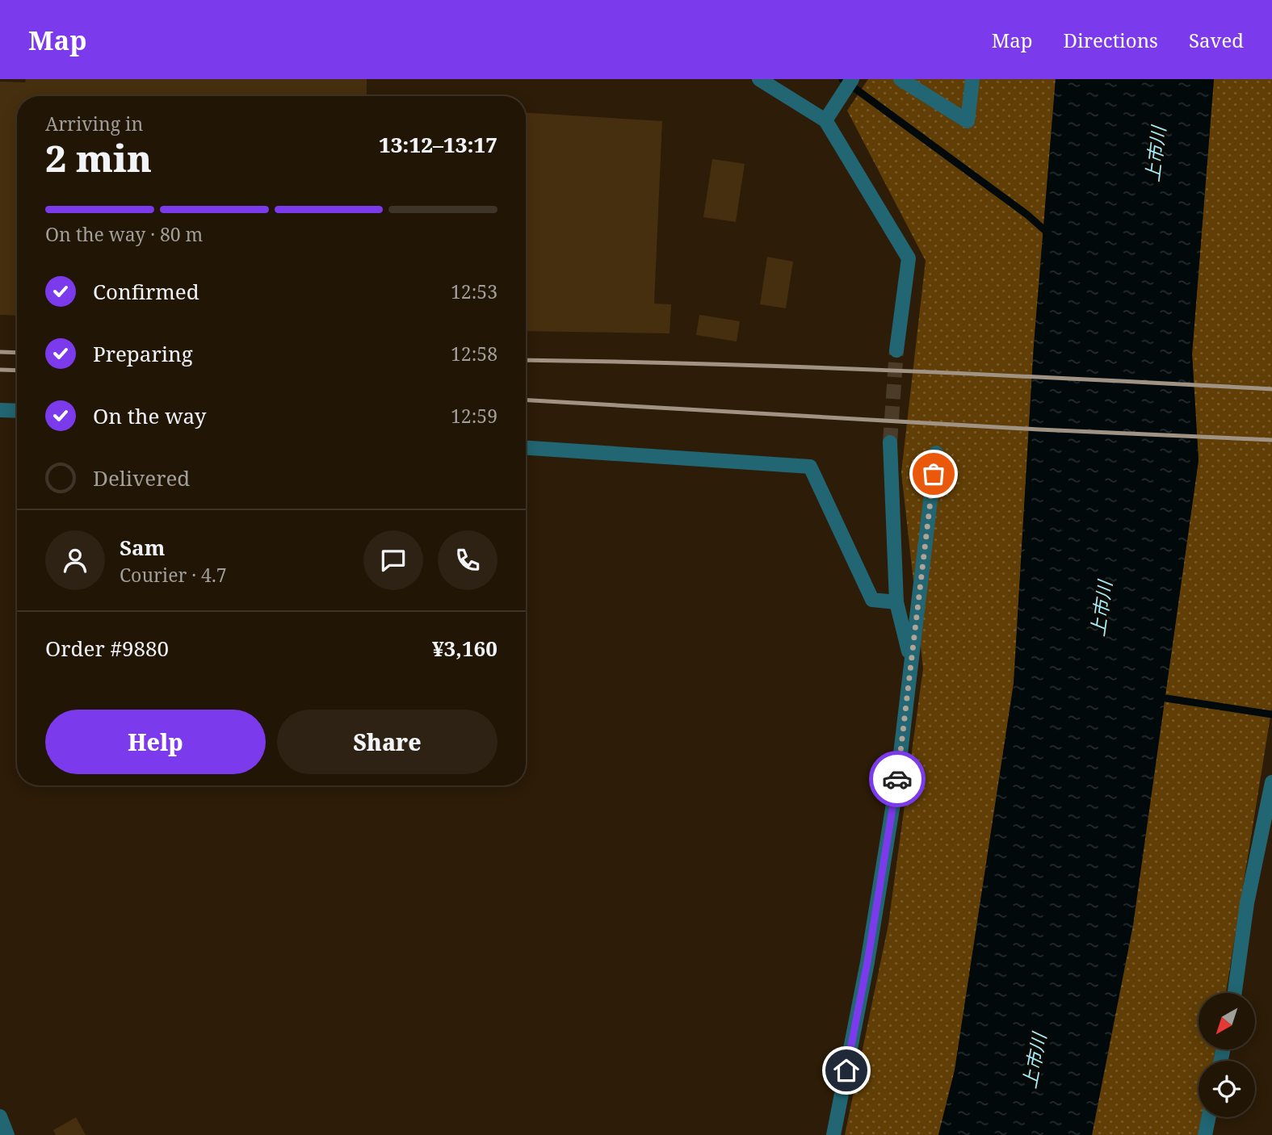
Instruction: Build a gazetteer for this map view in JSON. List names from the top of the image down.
{
  "water": ["上市川"],
  "north": "bottom left",
  "page": {
    "header": "Map",
    "nav": ["Map", "Directions", "Saved"],
    "heading": ["2 min", "Arriving in", "13:12–13:17"],
    "panel": [
      "Sam",
      "Courier · 4.7",
      "Order #9880",
      "¥3,160"
    ],
    "bar": "On the way · 80 m",
    "list": [
      ["Confirmed", "12:53"],
      ["Preparing", "12:58"],
      ["On the way", "12:59"],
      "Delivered"
    ],
    "buttons": ["Help", "Share"]
  }
}
